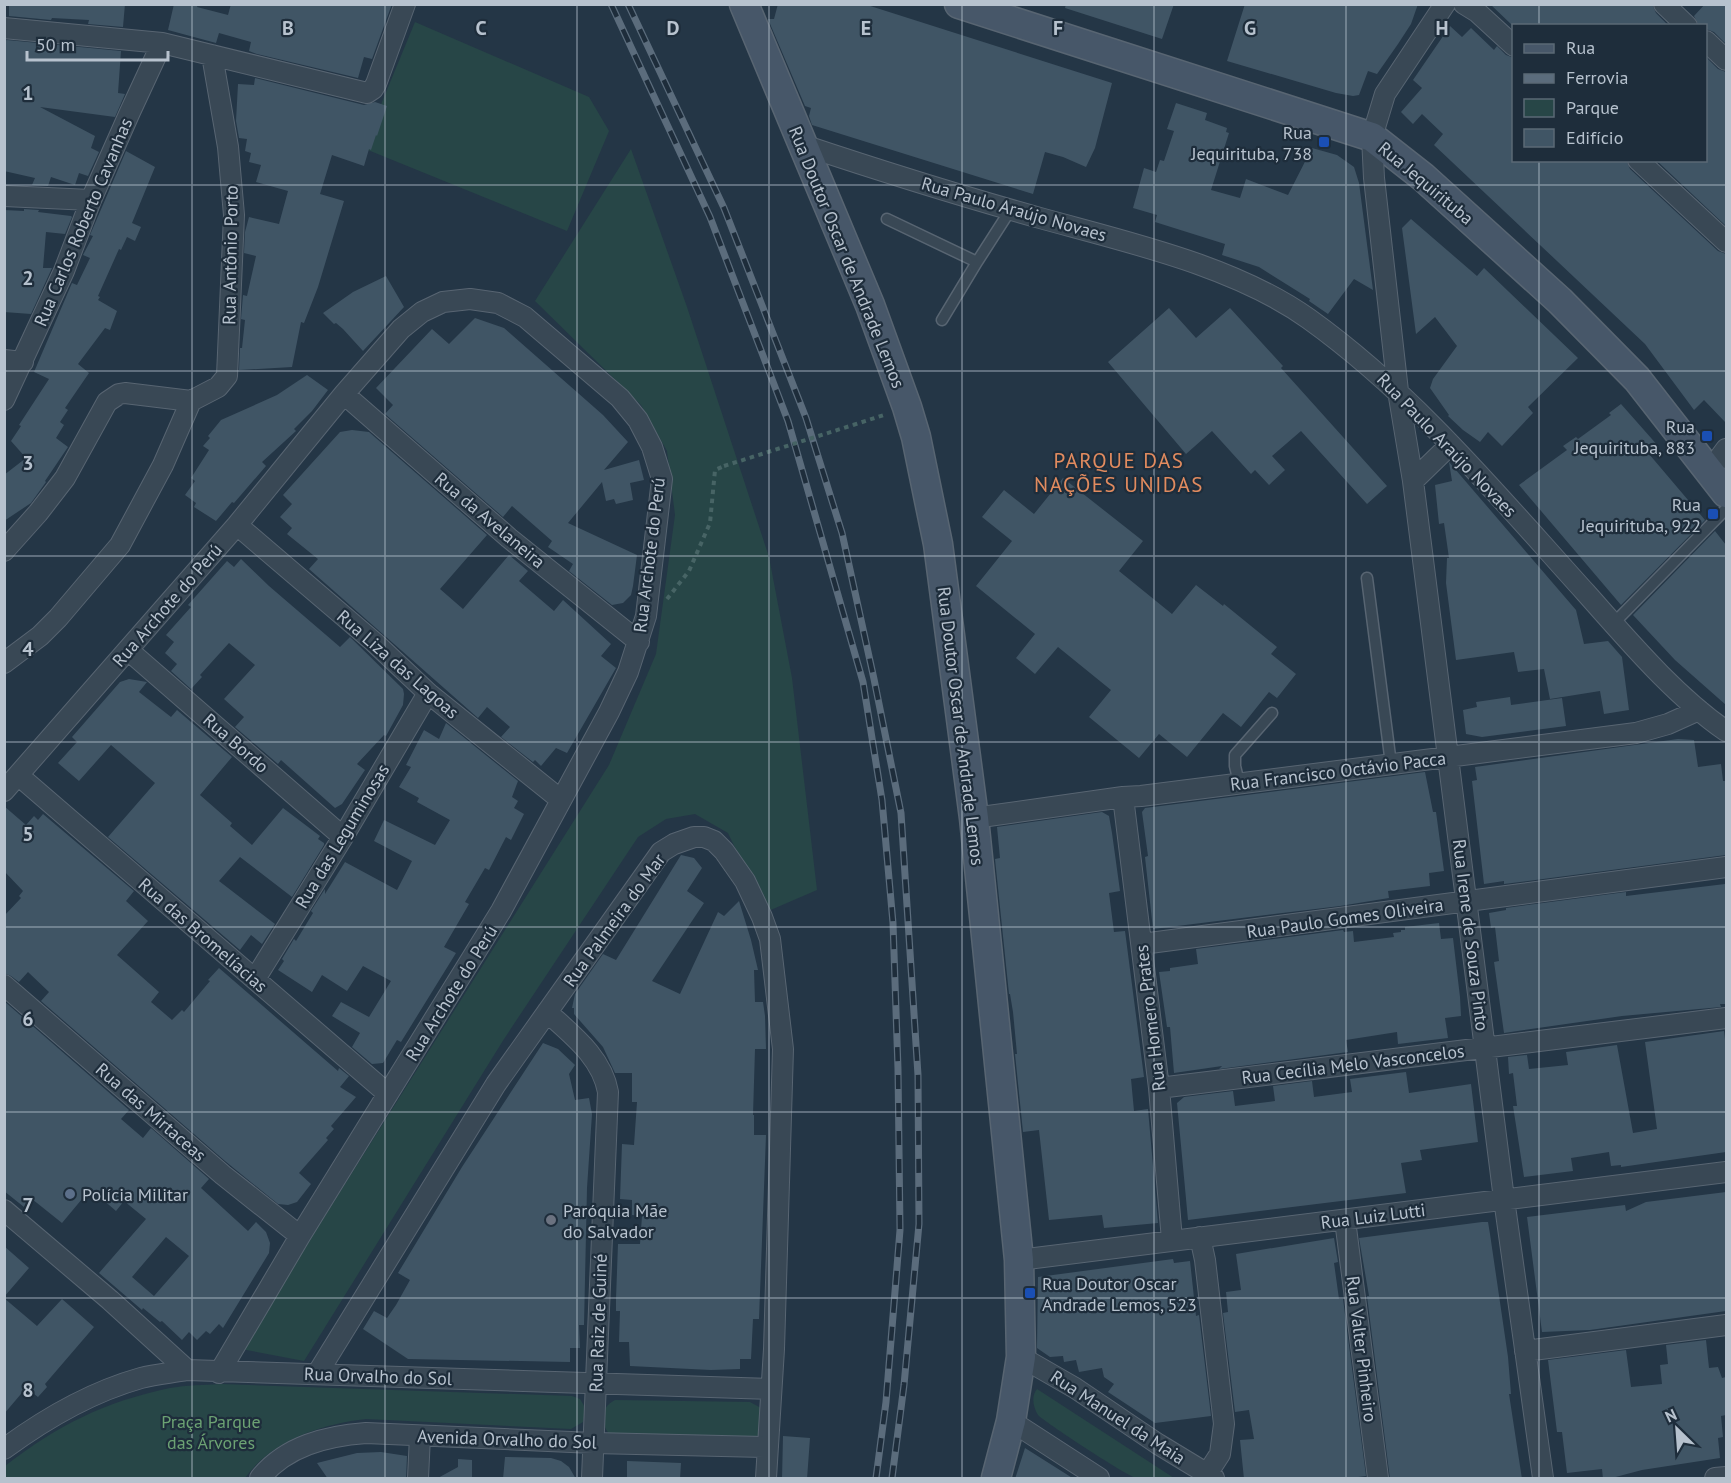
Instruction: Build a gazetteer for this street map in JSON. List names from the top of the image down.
{
  "streets": {
    "street": [
      "Rua Jequirituba",
      "Rua Paulo Araújo Novaes",
      "Rua Carlos Roberto Cavanhas",
      "Rua Antônio Porto",
      "Rua Doutor Oscar de Andrade Lemos",
      "Rua da Avelaneira",
      "Rua Archote do Perú",
      "Rua Liza das Lagoas",
      "Rua Bordo",
      "Rua Francisco Octávio Pacca",
      "Rua das Leguminosas",
      "Rua Paulo Gomes Oliveira",
      "Rua Palmeira do Mar",
      "Rua das Bromelíacias",
      "Rua Irene de Souza Pinto",
      "Rua Homero Prates",
      "Rua Cecília Melo Vasconcelos",
      "Rua das Mirtaceas",
      "Rua Luiz Lutti",
      "Rua Raiz de Guiné",
      "Rua Valter Pinheiro",
      "Rua Orvalho do Sol",
      "Rua Manuel da Maia",
      "Avenida Orvalho do Sol"
    ]
  },
  "crossings": [
    ["Rua Jequirituba", "Rua Irene de Souza Pinto"],
    ["Rua Paulo Araújo Novaes", "Rua Doutor Oscar de Andrade Lemos"],
    ["Rua Paulo Araújo Novaes", "Rua Francisco Octávio Pacca"],
    ["Rua Paulo Araújo Novaes", "Rua Irene de Souza Pinto"],
    ["Rua Doutor Oscar de Andrade Lemos", "Rua Francisco Octávio Pacca"],
    ["Rua Doutor Oscar de Andrade Lemos", "Rua Luiz Lutti"],
    ["Rua Doutor Oscar de Andrade Lemos", "Rua Manuel da Maia"],
    ["Rua da Avelaneira", "Rua Archote do Perú"],
    ["Rua Archote do Perú", "Rua Liza das Lagoas"],
    ["Rua Archote do Perú", "Rua Bordo"],
    ["Rua Archote do Perú", "Rua das Bromelíacias"],
    ["Rua Archote do Perú", "Rua das Mirtaceas"],
    ["Rua Archote do Perú", "Rua Orvalho do Sol"],
    ["Rua Liza das Lagoas", "Rua das Leguminosas"],
    ["Rua Bordo", "Rua das Leguminosas"],
    ["Rua Francisco Octávio Pacca", "Rua Irene de Souza Pinto"],
    ["Rua Francisco Octávio Pacca", "Rua Homero Prates"],
    ["Rua das Leguminosas", "Rua das Bromelíacias"],
    ["Rua Paulo Gomes Oliveira", "Rua Irene de Souza Pinto"],
    ["Rua Paulo Gomes Oliveira", "Rua Homero Prates"],
    ["Rua Palmeira do Mar", "Rua Raiz de Guiné"],
    ["Rua Palmeira do Mar", "Rua Orvalho do Sol"],
    ["Rua Palmeira do Mar", "Avenida Orvalho do Sol"],
    ["Rua Irene de Souza Pinto", "Rua Cecília Melo Vasconcelos"],
    ["Rua Irene de Souza Pinto", "Rua Luiz Lutti"],
    ["Rua Homero Prates", "Rua Cecília Melo Vasconcelos"],
    ["Rua Homero Prates", "Rua Luiz Lutti"],
    ["Rua Luiz Lutti", "Rua Valter Pinheiro"],
    ["Rua Raiz de Guiné", "Rua Orvalho do Sol"],
    ["Rua Raiz de Guiné", "Avenida Orvalho do Sol"]
  ],
  "districts": ["PARQUE DAS NAÇÕES UNIDAS"],
  "parks": ["Praça Parque das Árvores"],
  "places": {
    "transit": [
      "Rua Jequirituba, 738",
      "Rua Jequirituba, 883",
      "Rua Jequirituba, 922",
      "Rua Doutor Oscar Andrade Lemos, 523"
    ],
    "other": ["Polícia Militar", "Paróquia Mãe do Salvador"]
  },
  "legend": [
    "Rua",
    "Ferrovia",
    "Parque",
    "Edifício"
  ],
  "scale_bar": "50 m",
  "north": "top left",
  "grid": {
    "columns": [
      "B",
      "C",
      "D",
      "E",
      "F",
      "G",
      "H"
    ],
    "rows": [
      "1",
      "2",
      "3",
      "4",
      "5",
      "6",
      "7",
      "8"
    ]
  }
}
